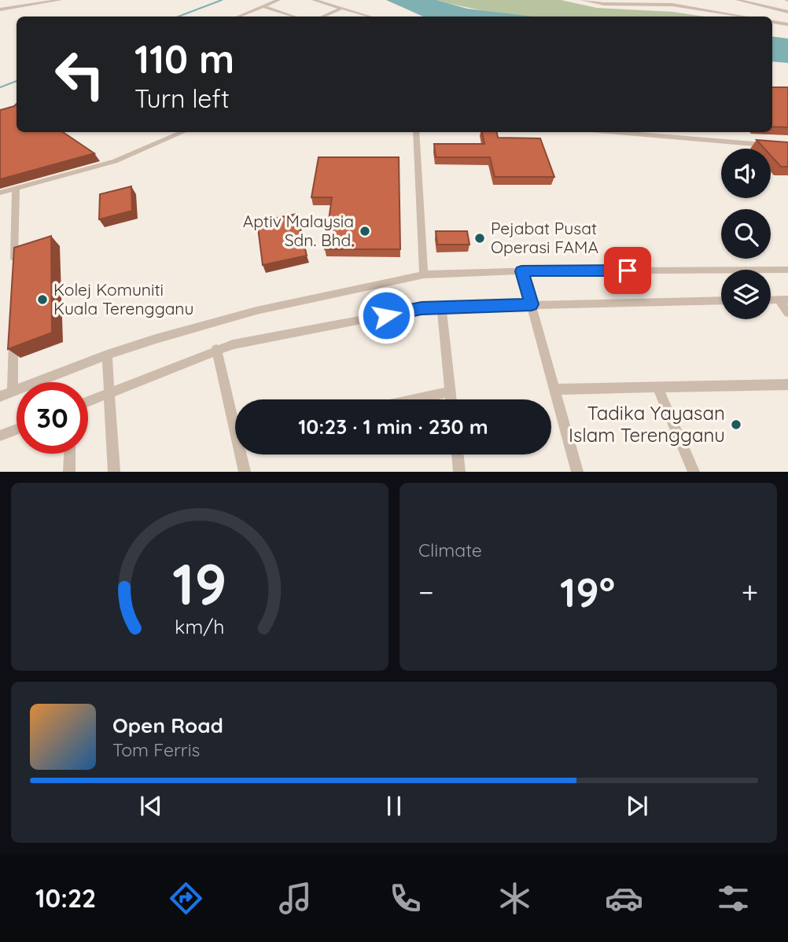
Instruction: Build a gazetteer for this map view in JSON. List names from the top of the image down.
{
  "places": [
    "Aptiv Malaysia Sdn. Bhd.",
    "Pejabat Pusat Operasi FAMA",
    "Kolej Komuniti Kuala Terengganu",
    "Tadika Yayasan Islam Terengganu"
  ],
  "page": {
    "turn": ["110 m", "Turn left"],
    "limit": "30",
    "trip": "10:23 · 1 min · 230 m",
    "tile": "Climate",
    "heat": ["−", "19°", "+"],
    "song": ["Open Road", "Tom Ferris"],
    "tabs": "10:22",
    "gauge": ["19", "km/h"]
  }
}
